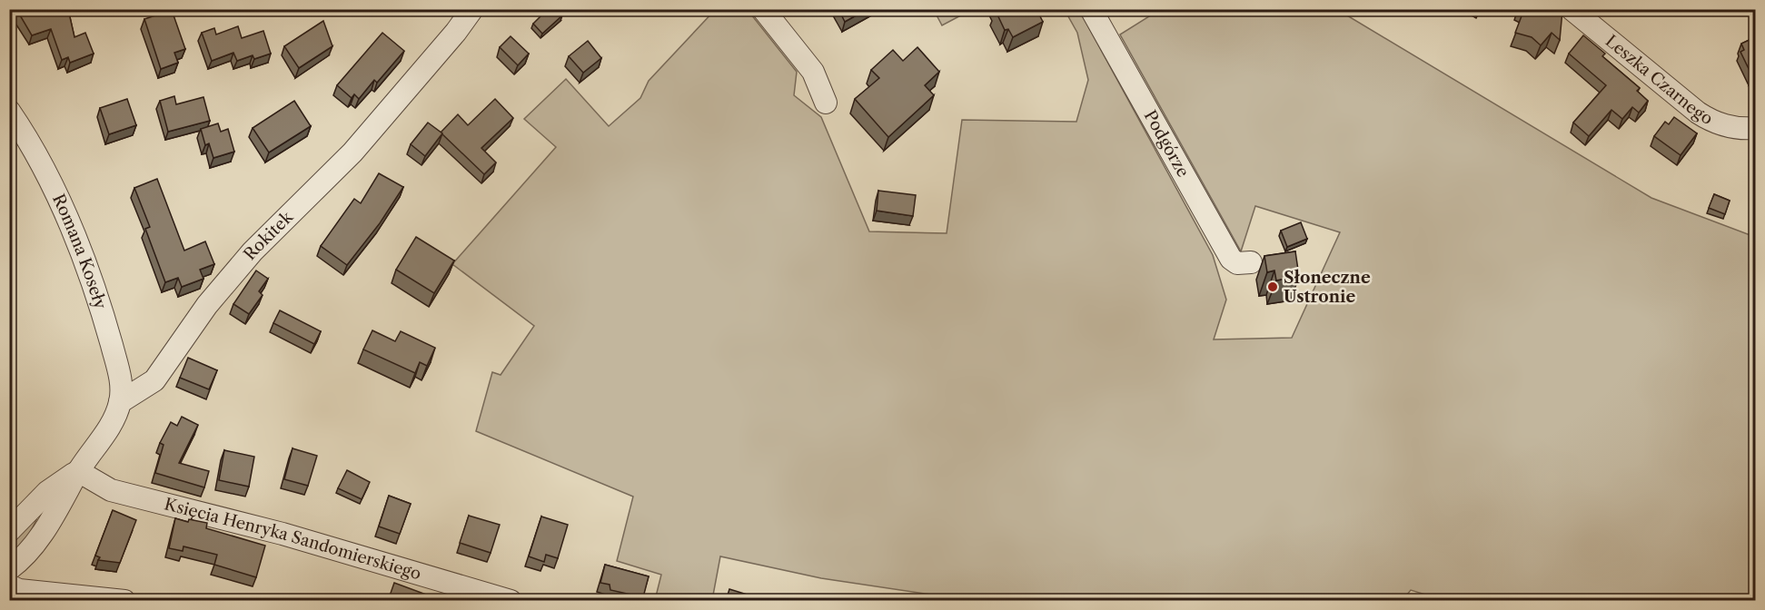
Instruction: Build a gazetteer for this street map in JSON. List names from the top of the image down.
{
  "streets": {
    "street": [
      "Leszka Czarnego",
      "Podgórze",
      "Rokitek",
      "Romana Koseły",
      "Księcia Henryka Sandomierskiego"
    ]
  },
  "crossings": [
    ["Rokitek", "Romana Koseły"]
  ],
  "places": ["Słoneczne Ustronie"]
}
